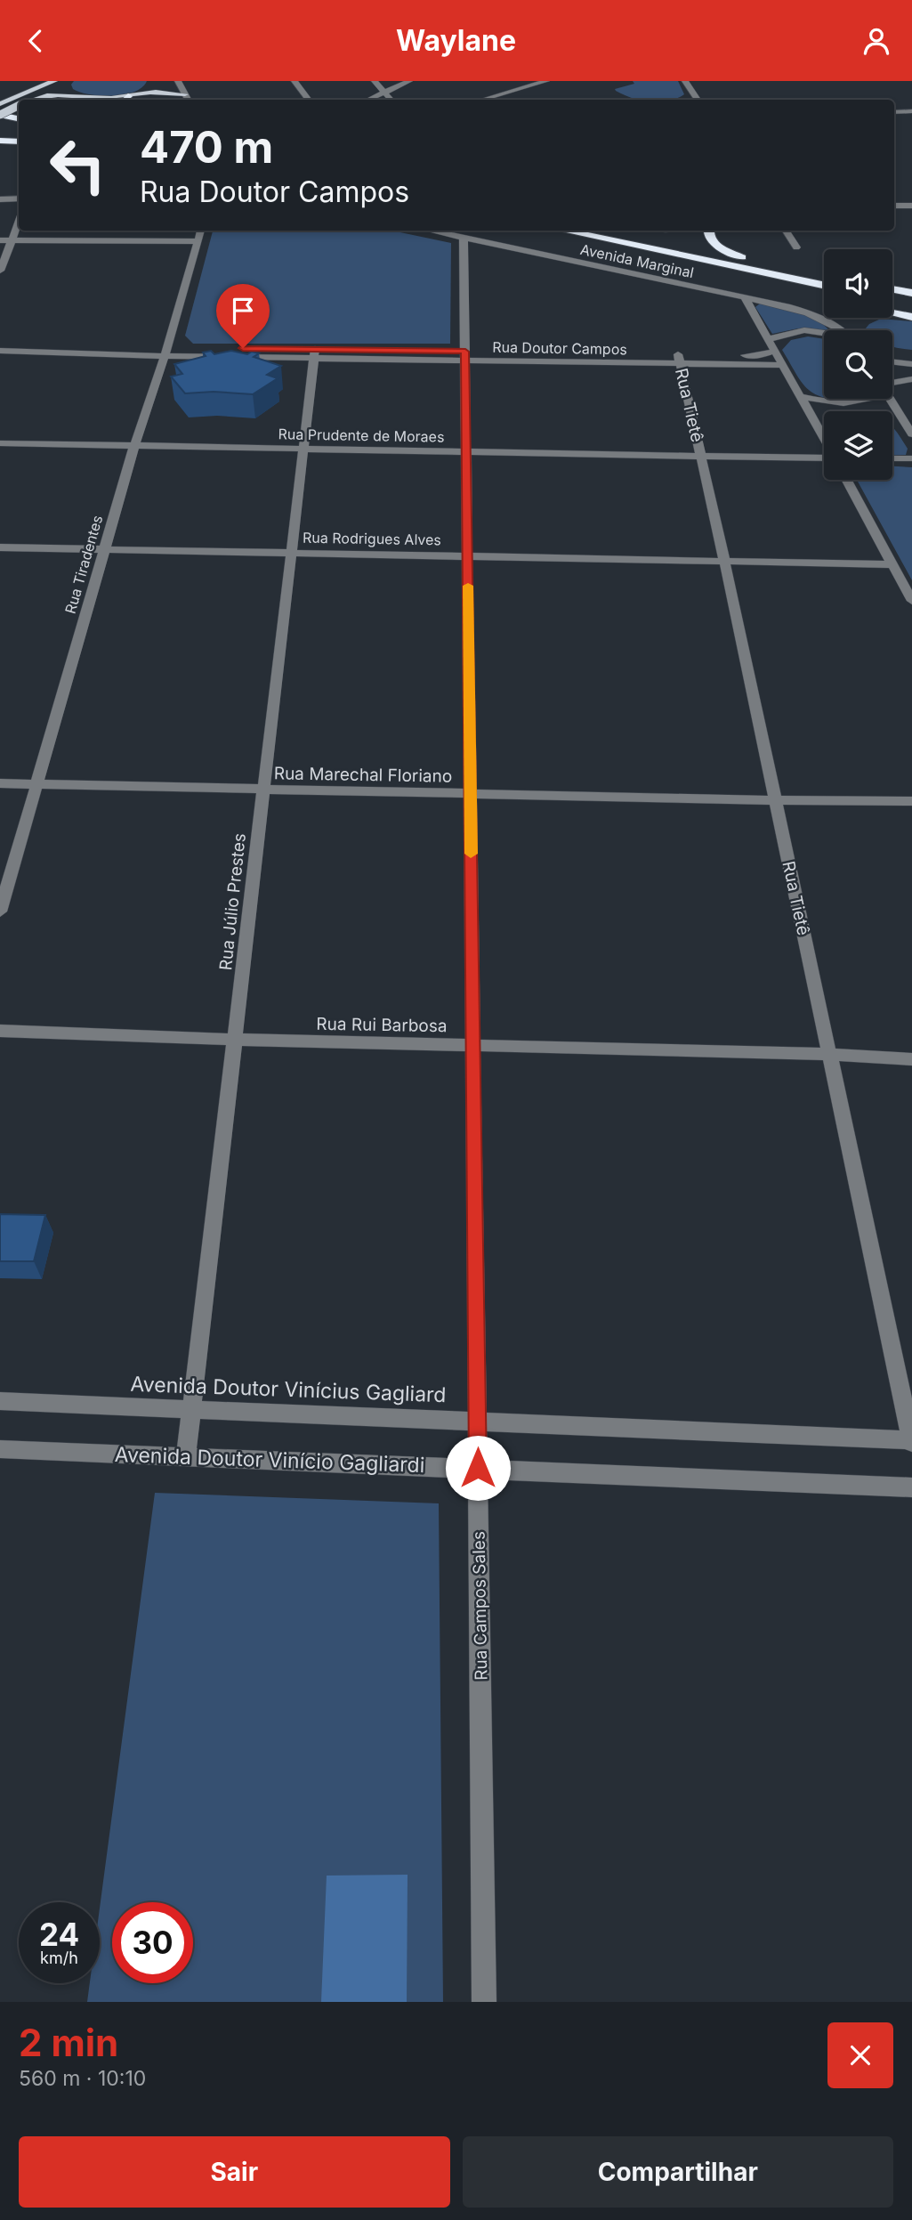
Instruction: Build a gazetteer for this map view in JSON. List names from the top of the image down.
{
  "streets": {
    "street": [
      "Avenida Marginal",
      "Rua Doutor Campos",
      "Rua Tietê",
      "Rua Prudente de Moraes",
      "Rua Rodrigues Alves",
      "Rua Tiradentes",
      "Rua Marechal Floriano",
      "Rua Júlio Prestes",
      "Rua Rui Barbosa",
      "Avenida Doutor Vinícius Gagliard",
      "Avenida Doutor Vinício Gagliardi",
      "Rua Campos Sales"
    ]
  },
  "crossings": [
    ["Avenida Marginal", "Rua Campos Sales"],
    ["Rua Doutor Campos", "Rua Tietê"],
    ["Rua Doutor Campos", "Rua Tiradentes"],
    ["Rua Doutor Campos", "Rua Júlio Prestes"],
    ["Rua Doutor Campos", "Rua Campos Sales"],
    ["Rua Tietê", "Rua Prudente de Moraes"],
    ["Rua Tietê", "Rua Rodrigues Alves"],
    ["Rua Tietê", "Rua Marechal Floriano"],
    ["Rua Tietê", "Rua Rui Barbosa"],
    ["Rua Tietê", "Avenida Doutor Vinícius Gagliard"],
    ["Rua Prudente de Moraes", "Rua Tiradentes"],
    ["Rua Prudente de Moraes", "Rua Júlio Prestes"],
    ["Rua Prudente de Moraes", "Rua Campos Sales"],
    ["Rua Rodrigues Alves", "Rua Tiradentes"],
    ["Rua Rodrigues Alves", "Rua Júlio Prestes"],
    ["Rua Rodrigues Alves", "Rua Campos Sales"],
    ["Rua Tiradentes", "Rua Marechal Floriano"],
    ["Rua Marechal Floriano", "Rua Júlio Prestes"],
    ["Rua Marechal Floriano", "Rua Campos Sales"],
    ["Rua Júlio Prestes", "Rua Rui Barbosa"],
    ["Rua Júlio Prestes", "Avenida Doutor Vinícius Gagliard"],
    ["Rua Júlio Prestes", "Avenida Doutor Vinício Gagliardi"],
    ["Rua Rui Barbosa", "Rua Campos Sales"],
    ["Avenida Doutor Vinícius Gagliard", "Rua Campos Sales"],
    ["Avenida Doutor Vinício Gagliardi", "Rua Campos Sales"]
  ],
  "page": {
    "header": "Waylane",
    "turn": ["470 m", "Rua Doutor Campos"],
    "speed": "24 km/h",
    "limit": "30",
    "heading": ["2 min", "560 m · 10:10"],
    "buttons": ["Sair", "Compartilhar"]
  }
}
